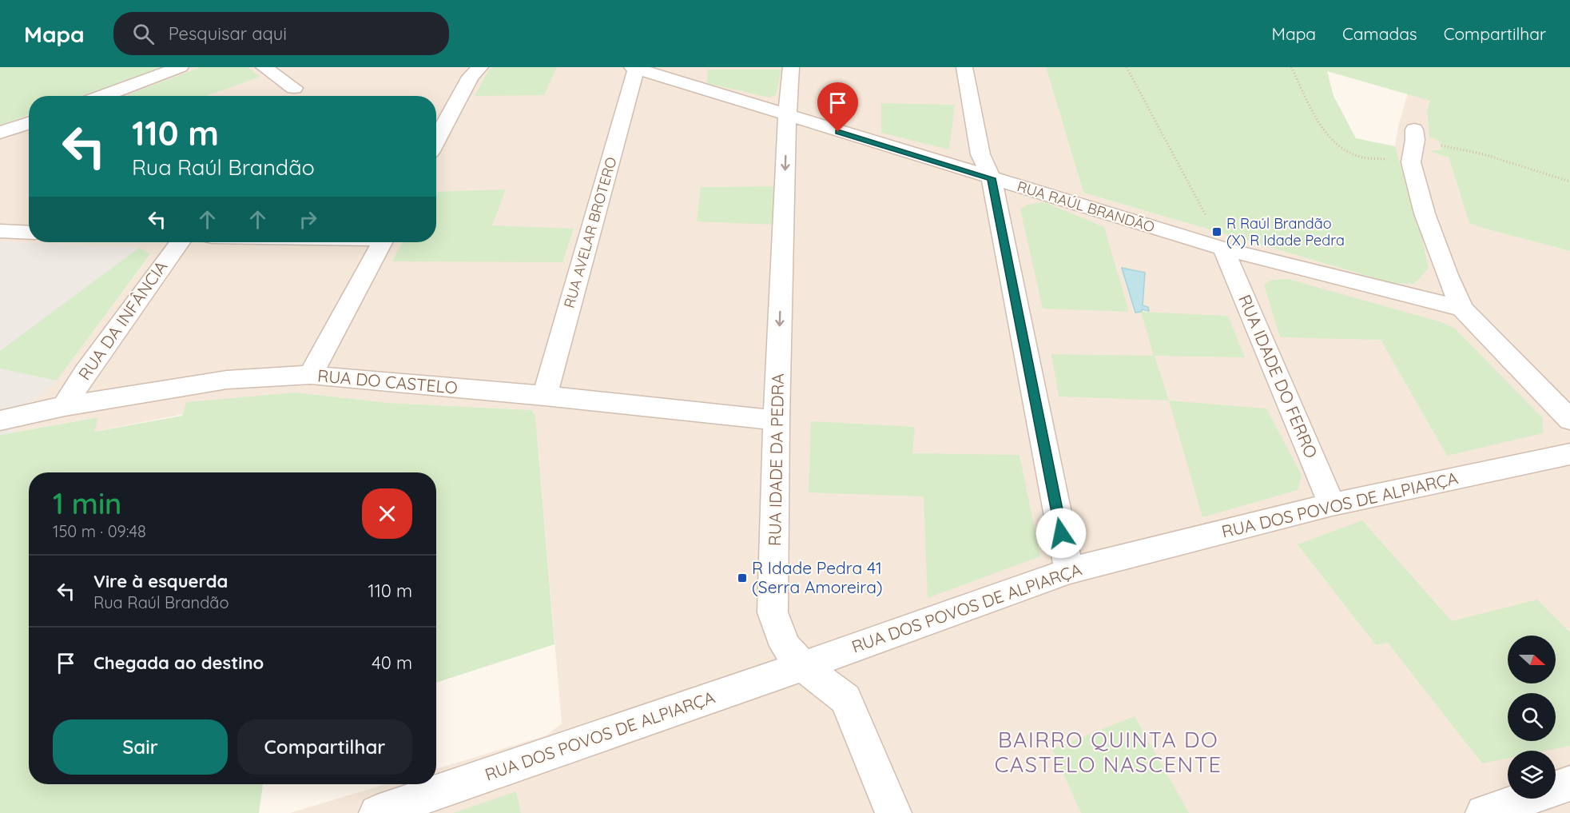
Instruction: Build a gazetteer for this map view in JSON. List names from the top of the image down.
{
  "streets": {
    "street": [
      "RUA RAÚL BRANDÃO",
      "RUA AVELAR BROTERO",
      "RUA DA INFÂNCIA",
      "RUA IDADE DO FERRO",
      "RUA DO CASTELO",
      "RUA IDADE DA PEDRA",
      "RUA DOS POVOS DE ALPIARÇA"
    ]
  },
  "crossings": [
    ["RUA RAÚL BRANDÃO", "RUA AVELAR BROTERO"],
    ["RUA RAÚL BRANDÃO", "RUA IDADE DO FERRO"],
    ["RUA RAÚL BRANDÃO", "RUA IDADE DA PEDRA"],
    ["RUA AVELAR BROTERO", "RUA DO CASTELO"],
    ["RUA DA INFÂNCIA", "RUA DO CASTELO"],
    ["RUA IDADE DO FERRO", "RUA DOS POVOS DE ALPIARÇA"],
    ["RUA DO CASTELO", "RUA IDADE DA PEDRA"],
    ["RUA IDADE DA PEDRA", "RUA DOS POVOS DE ALPIARÇA"]
  ],
  "districts": ["BAIRRO QUINTA DO CASTELO NASCENTE"],
  "places": {
    "transit": ["R Raúl Brandão (X) R Idade Pedra", "R Idade Pedra 41 (Serra Amoreira)"]
  },
  "north": "right",
  "page": {
    "header": "Mapa",
    "search": "Pesquisar aqui",
    "nav": ["Mapa", "Camadas", "Compartilhar"],
    "turn": ["110 m", "Rua Raúl Brandão"],
    "heading": ["1 min", "150 m · 09:48"],
    "list": [
      {
        "name": "Vire à esquerda",
        "note": "Rua Raúl Brandão",
        "value": "110 m"
      },
      {
        "name": "Chegada ao destino",
        "value": "40 m"
      }
    ],
    "buttons": ["Sair", "Compartilhar"]
  }
}
